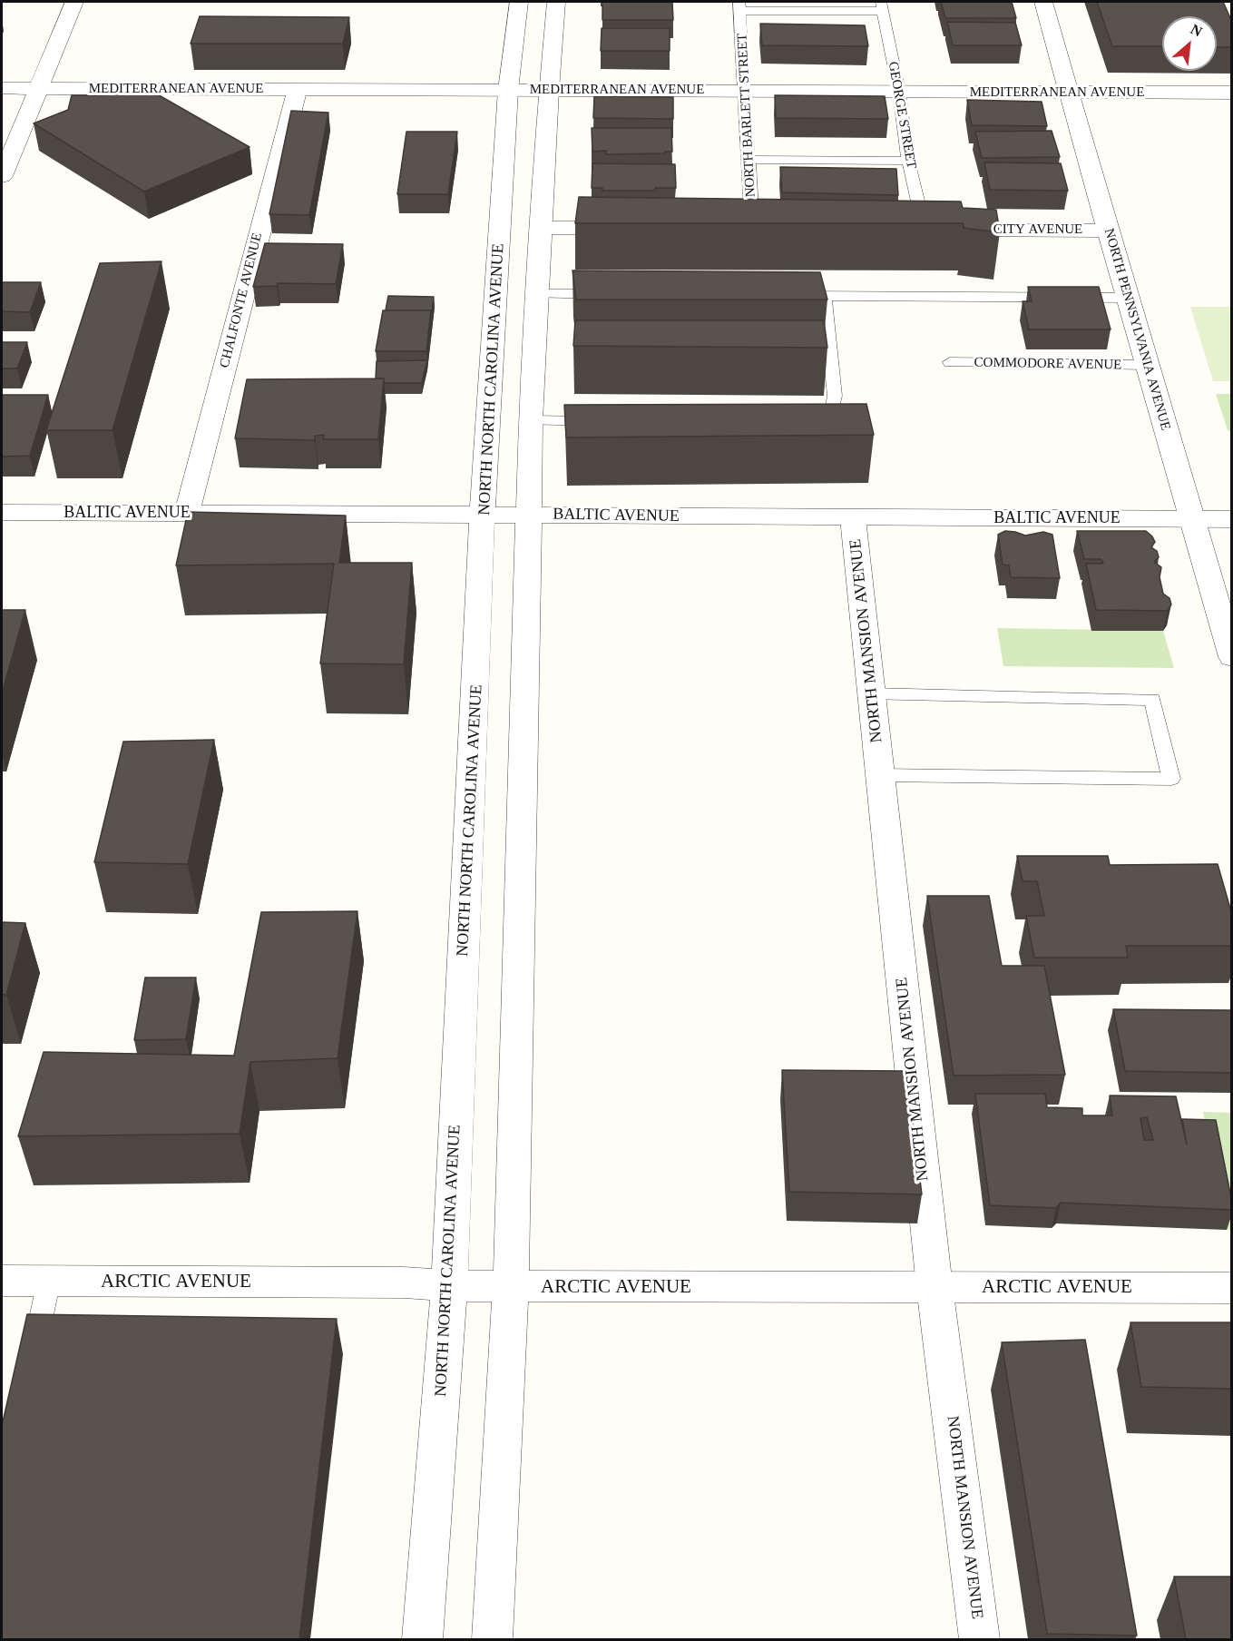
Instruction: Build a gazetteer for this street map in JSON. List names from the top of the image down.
{
  "streets": {
    "street": [
      "MEDITERRANEAN AVENUE",
      "CITY AVENUE",
      "CHALFONTE AVENUE",
      "NORTH PENNSYLVANIA AVENUE",
      "NORTH NORTH CAROLINA AVENUE",
      "BALTIC AVENUE",
      "NORTH MANSION AVENUE",
      "ARCTIC AVENUE"
    ],
    "lane": ["NORTH BARLETT STREET", "GEORGE STREET", "COMMODORE AVENUE"]
  },
  "crossings": [
    ["MEDITERRANEAN AVENUE", "NORTH BARLETT STREET"],
    ["MEDITERRANEAN AVENUE", "GEORGE STREET"],
    ["MEDITERRANEAN AVENUE", "CHALFONTE AVENUE"],
    ["MEDITERRANEAN AVENUE", "NORTH PENNSYLVANIA AVENUE"],
    ["MEDITERRANEAN AVENUE", "NORTH NORTH CAROLINA AVENUE"],
    ["GEORGE STREET", "CITY AVENUE"],
    ["CITY AVENUE", "NORTH PENNSYLVANIA AVENUE"],
    ["CHALFONTE AVENUE", "BALTIC AVENUE"],
    ["NORTH PENNSYLVANIA AVENUE", "COMMODORE AVENUE"],
    ["NORTH PENNSYLVANIA AVENUE", "BALTIC AVENUE"],
    ["NORTH NORTH CAROLINA AVENUE", "BALTIC AVENUE"],
    ["NORTH NORTH CAROLINA AVENUE", "ARCTIC AVENUE"],
    ["BALTIC AVENUE", "NORTH MANSION AVENUE"],
    ["NORTH MANSION AVENUE", "ARCTIC AVENUE"]
  ],
  "north": "top right"
}
